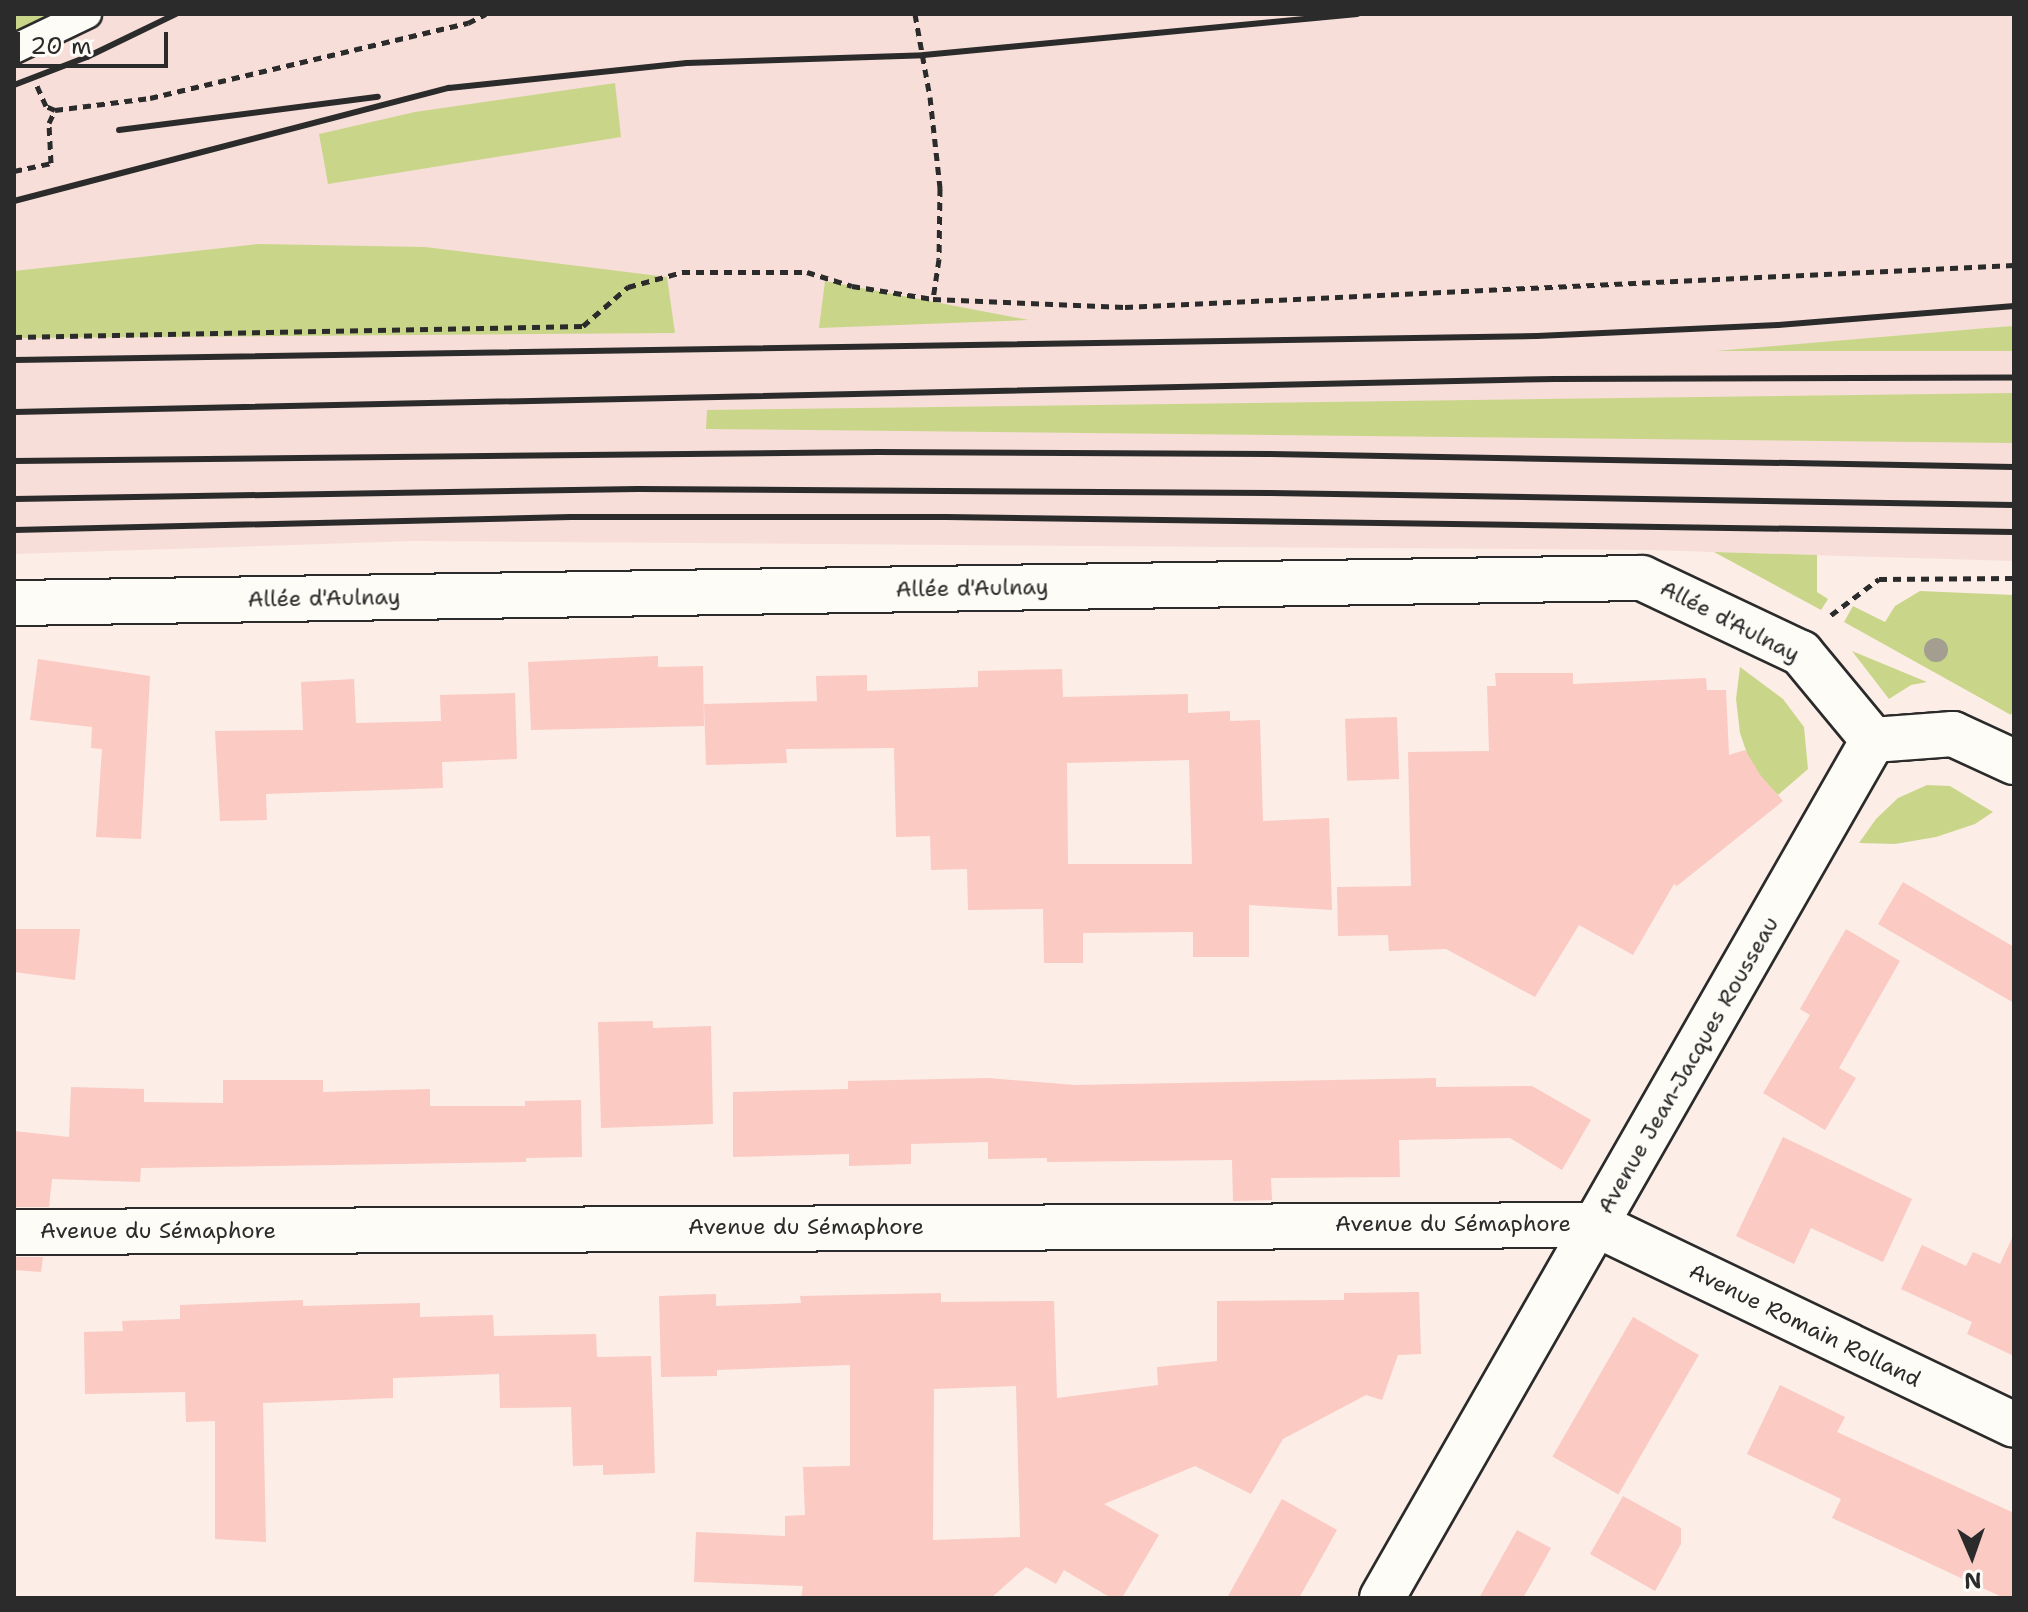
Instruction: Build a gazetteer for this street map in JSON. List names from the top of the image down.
{
  "streets": {
    "street": [
      "Allée d'Aulnay",
      "Avenue Jean-Jacques Rousseau",
      "Avenue du Sémaphore",
      "Avenue Romain Rolland"
    ]
  },
  "crossings": [
    ["Allée d'Aulnay", "Avenue Jean-Jacques Rousseau"],
    ["Avenue Jean-Jacques Rousseau", "Avenue du Sémaphore"],
    ["Avenue Jean-Jacques Rousseau", "Avenue Romain Rolland"],
    ["Avenue du Sémaphore", "Avenue Romain Rolland"]
  ],
  "scale_bar": "20 m",
  "north": "bottom"
}
